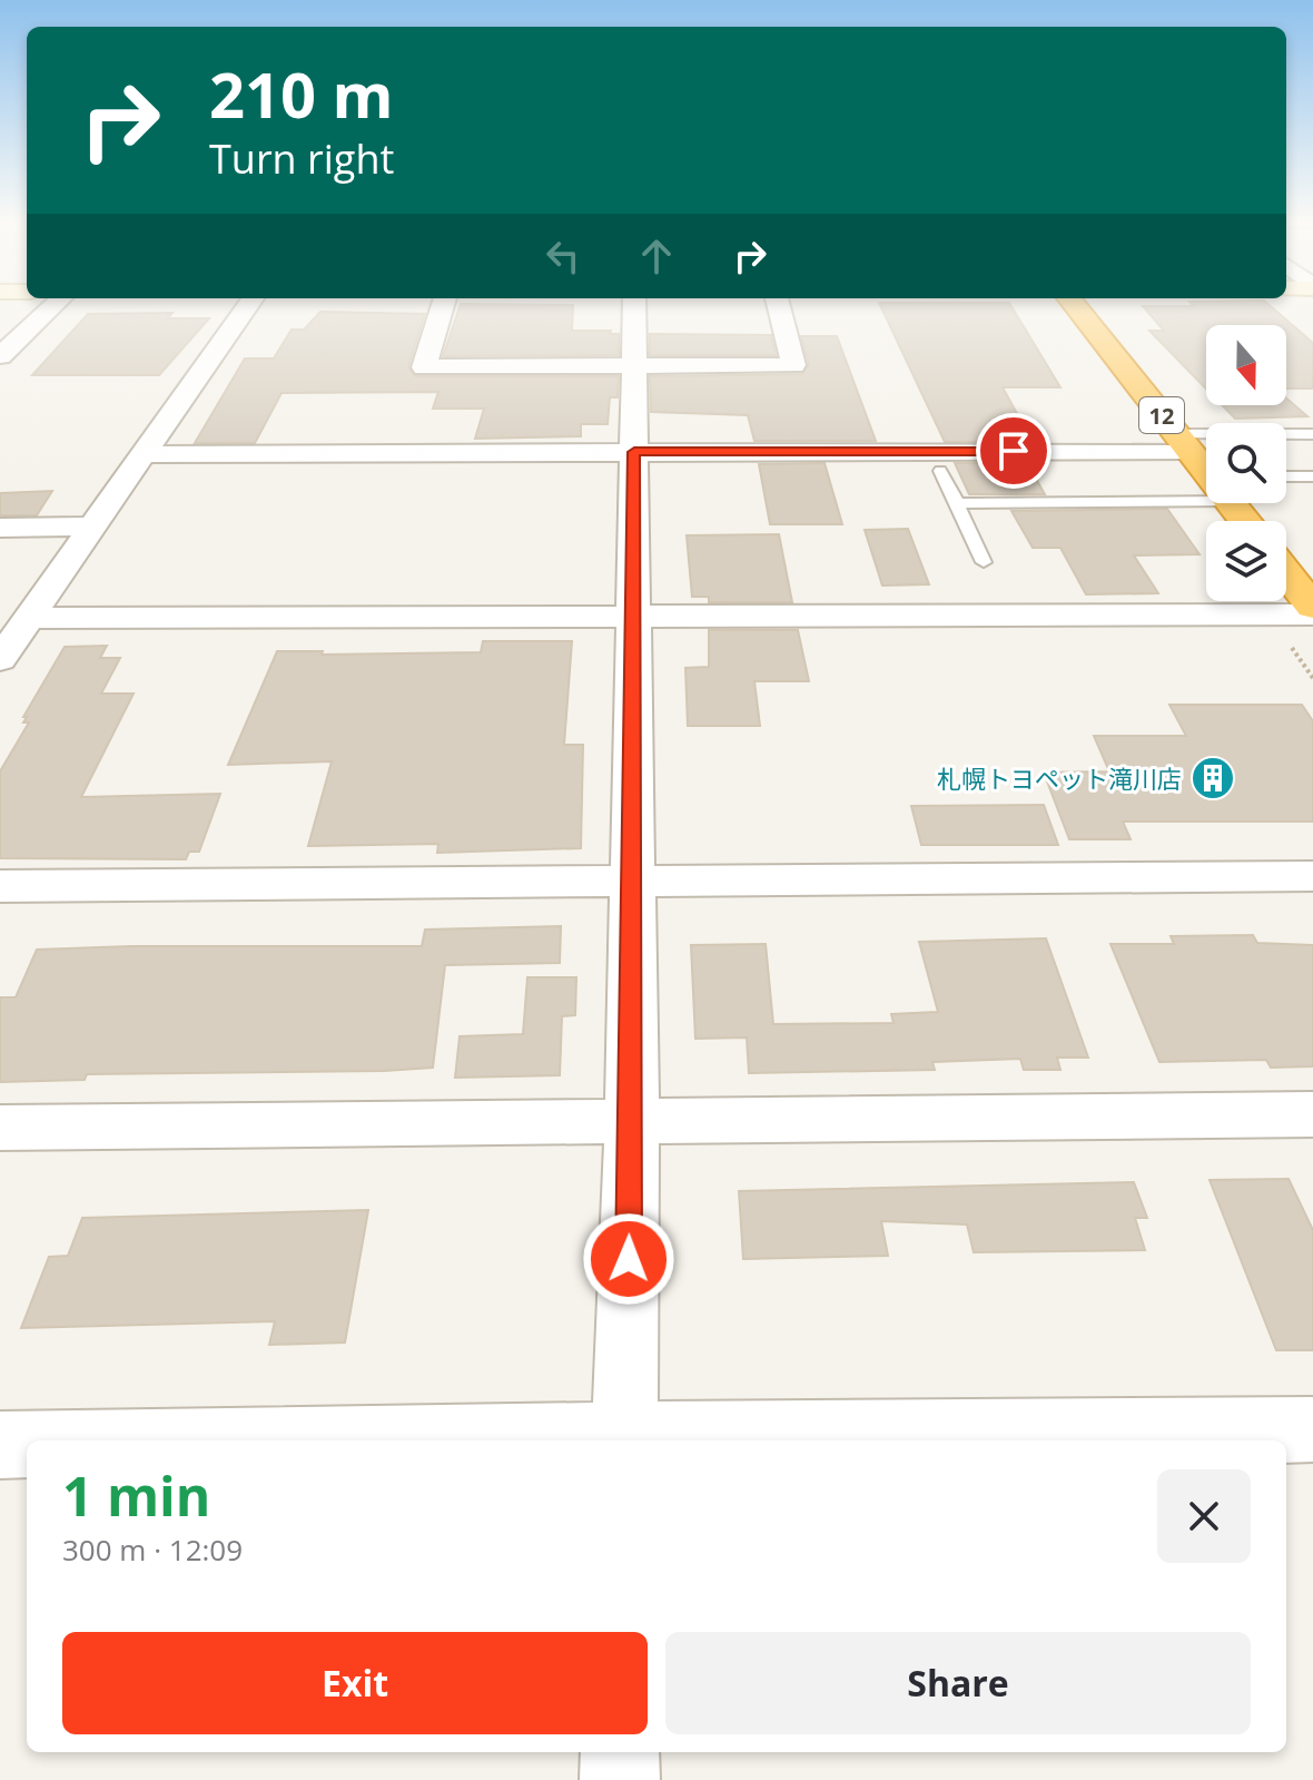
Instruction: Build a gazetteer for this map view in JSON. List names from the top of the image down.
{
  "streets": {
    "highway": ["12"]
  },
  "places": {
    "building": ["札幌トヨペット滝川店"]
  },
  "north": "bottom",
  "page": {
    "turn": ["210 m", "Turn right"],
    "heading": ["1 min", "300 m · 12:09"],
    "buttons": ["Exit", "Share"]
  }
}
